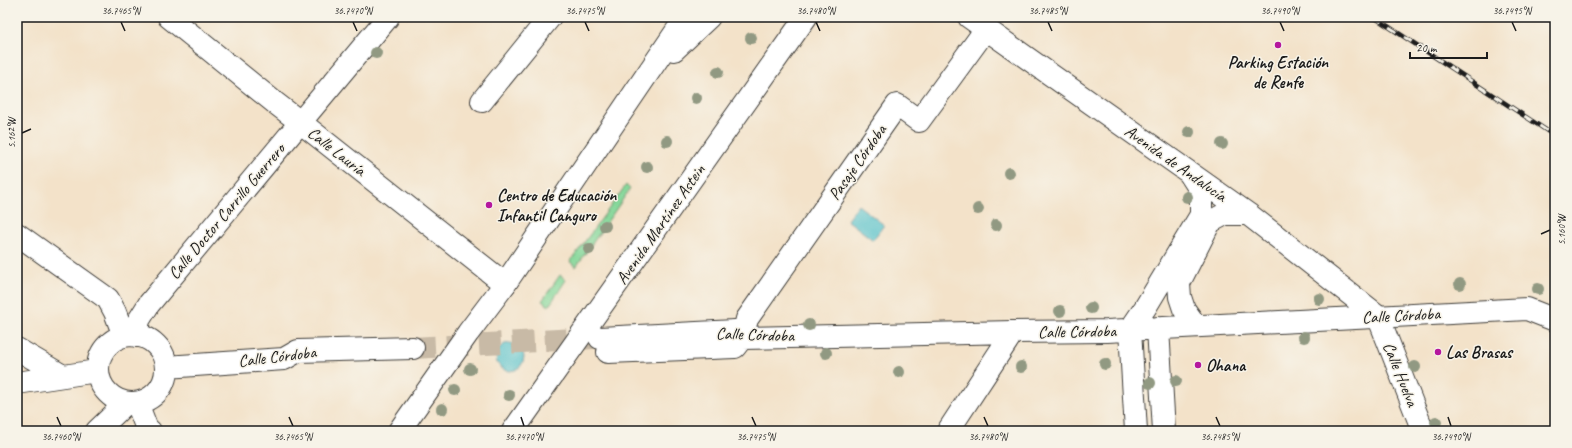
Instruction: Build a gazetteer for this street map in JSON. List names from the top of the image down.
{
  "streets": {
    "street": [
      "Calle Lauría",
      "Pasaje Córdoba",
      "Avenida de Andalucía",
      "Calle Doctor Carrillo Guerrero",
      "Avenida Martínez Astein",
      "Calle Córdoba",
      "Calle Huelva"
    ]
  },
  "crossings": [
    ["Calle Lauría", "Calle Doctor Carrillo Guerrero"],
    ["Pasaje Córdoba", "Avenida de Andalucía"],
    ["Pasaje Córdoba", "Calle Córdoba"],
    ["Avenida de Andalucía", "Calle Córdoba"],
    ["Avenida de Andalucía", "Calle Huelva"],
    ["Calle Doctor Carrillo Guerrero", "Calle Córdoba"],
    ["Calle Córdoba", "Calle Huelva"]
  ],
  "places": [
    "Parking Estación de Renfe",
    "Centro de Educación Infantil Canguro",
    "Las Brasas",
    "Ohana"
  ],
  "scale_bar": "20 m",
  "coordinates": [
    "36.7465°N",
    "36.7470°N",
    "36.7475°N",
    "36.7480°N",
    "36.7485°N",
    "36.7490°N",
    "36.7495°N",
    "5.162°W",
    "5.160°W",
    "36.7460°N"
  ]
}
